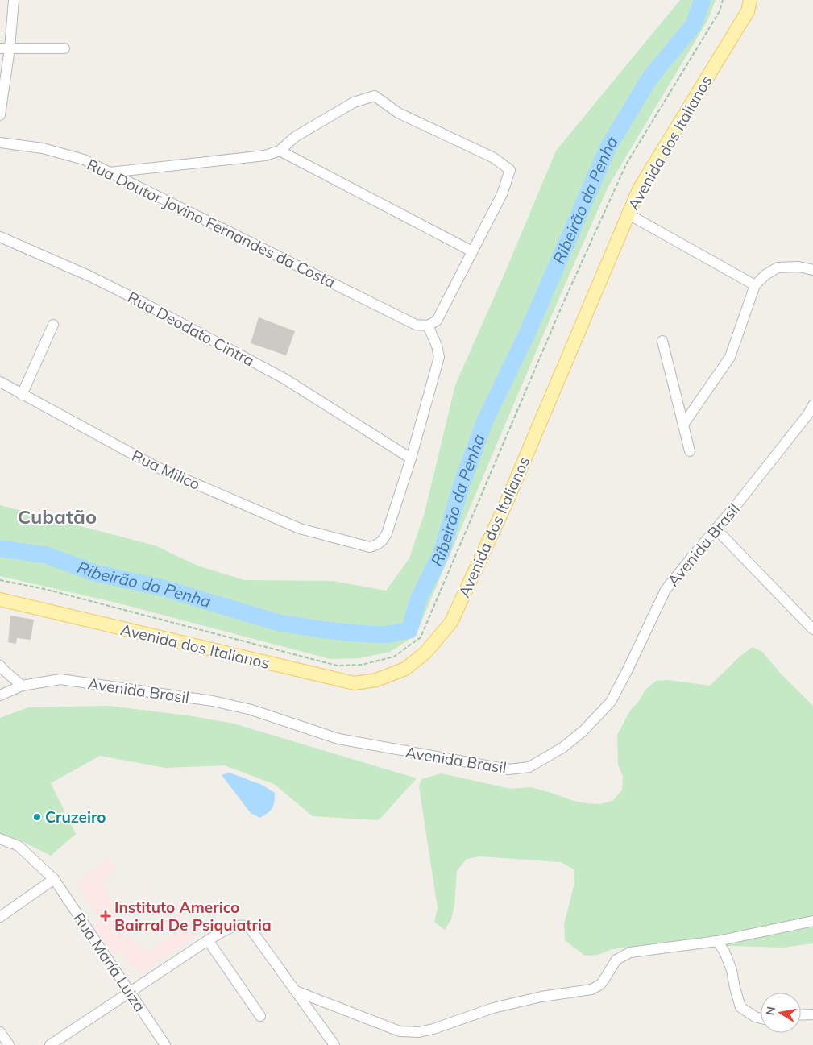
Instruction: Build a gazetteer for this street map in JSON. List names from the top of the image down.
{
  "streets": {
    "main road": ["Avenida dos Italianos"],
    "street": [
      "Rua Doutor Jovino Fernandes da Costa",
      "Rua Deodato Cintra",
      "Rua Milico",
      "Avenida Brasil",
      "Rua María Luiza"
    ]
  },
  "crossings": [
    ["Rua Doutor Jovino Fernandes da Costa", "Rua Milico"],
    ["Rua Deodato Cintra", "Rua Milico"]
  ],
  "districts": ["Cubatão"],
  "water": ["Ribeirão da Penha"],
  "places": {
    "other": ["Cruzeiro"],
    "health": ["Instituto Americo Bairral De Psiquiatria"]
  },
  "north": "left"
}
